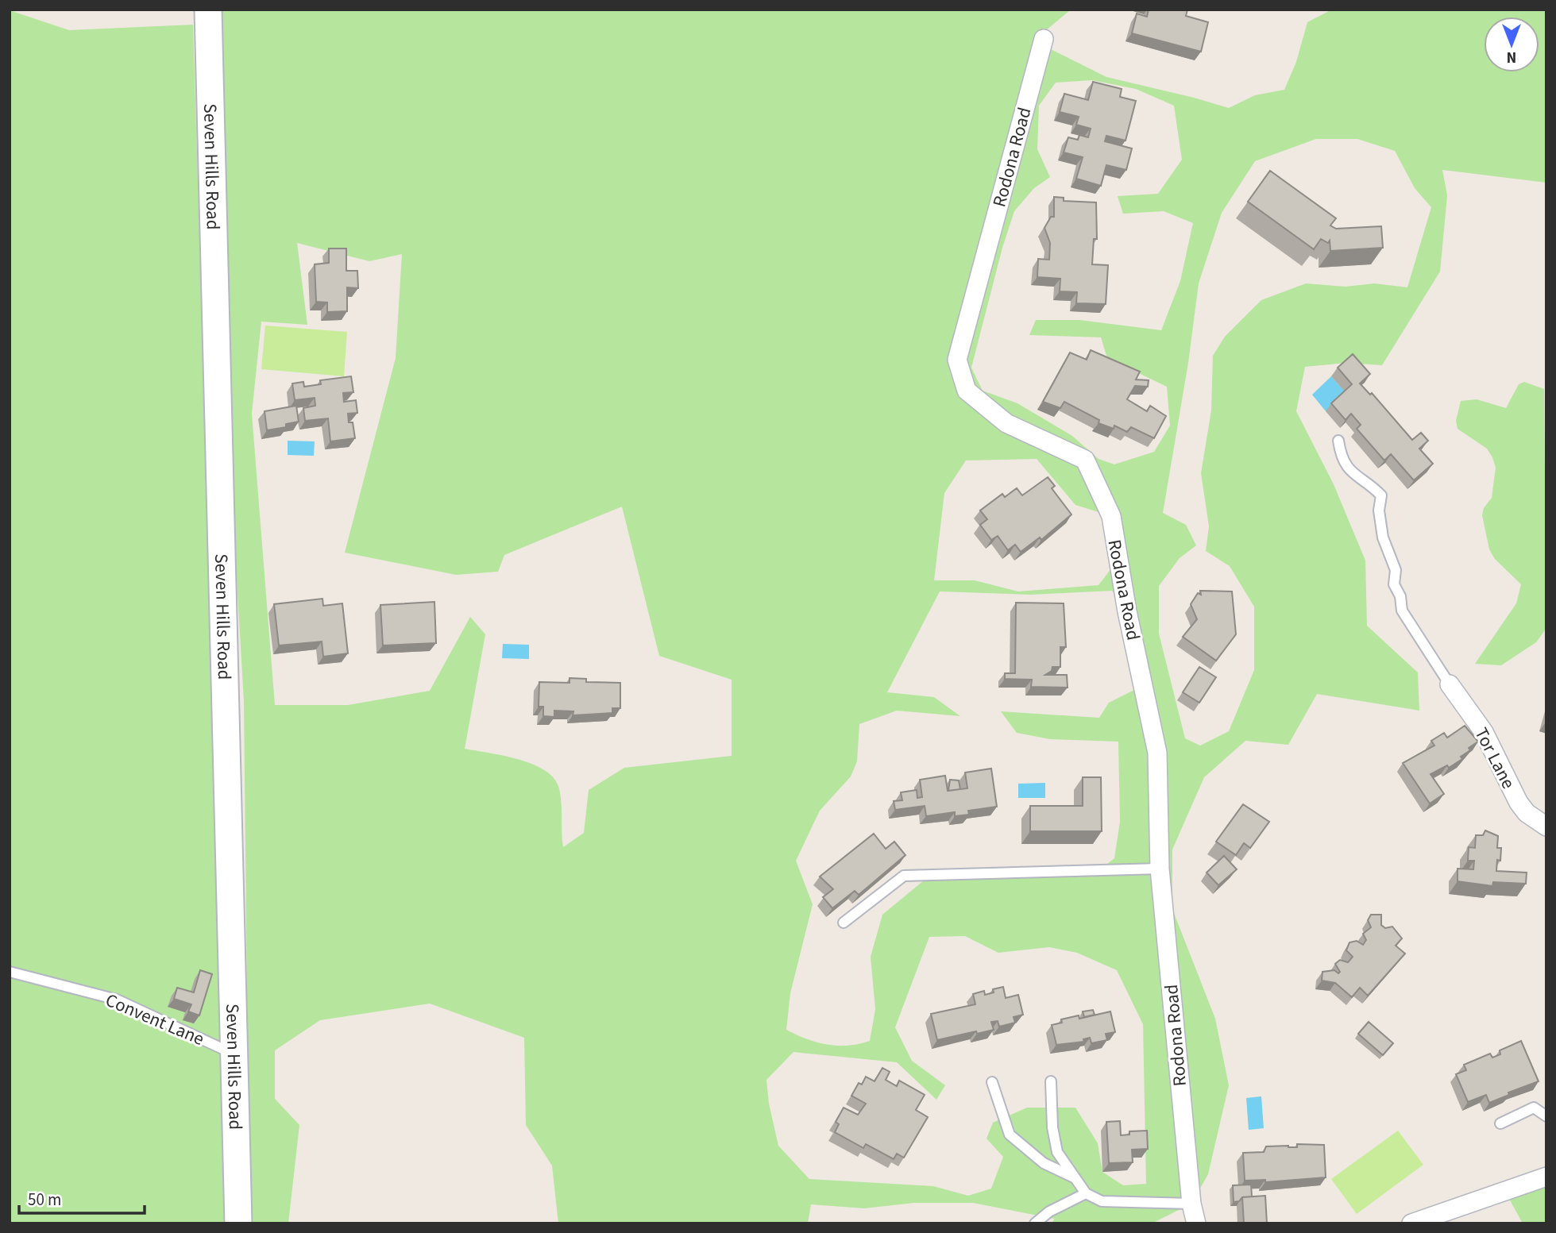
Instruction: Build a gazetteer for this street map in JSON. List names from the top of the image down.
{
  "streets": {
    "main road": ["Seven Hills Road"],
    "street": ["Rodona Road", "Tor Lane"],
    "lane": ["Convent Lane"]
  },
  "crossings": [
    ["Seven Hills Road", "Convent Lane"]
  ],
  "scale_bar": "50 m",
  "north": "bottom"
}
